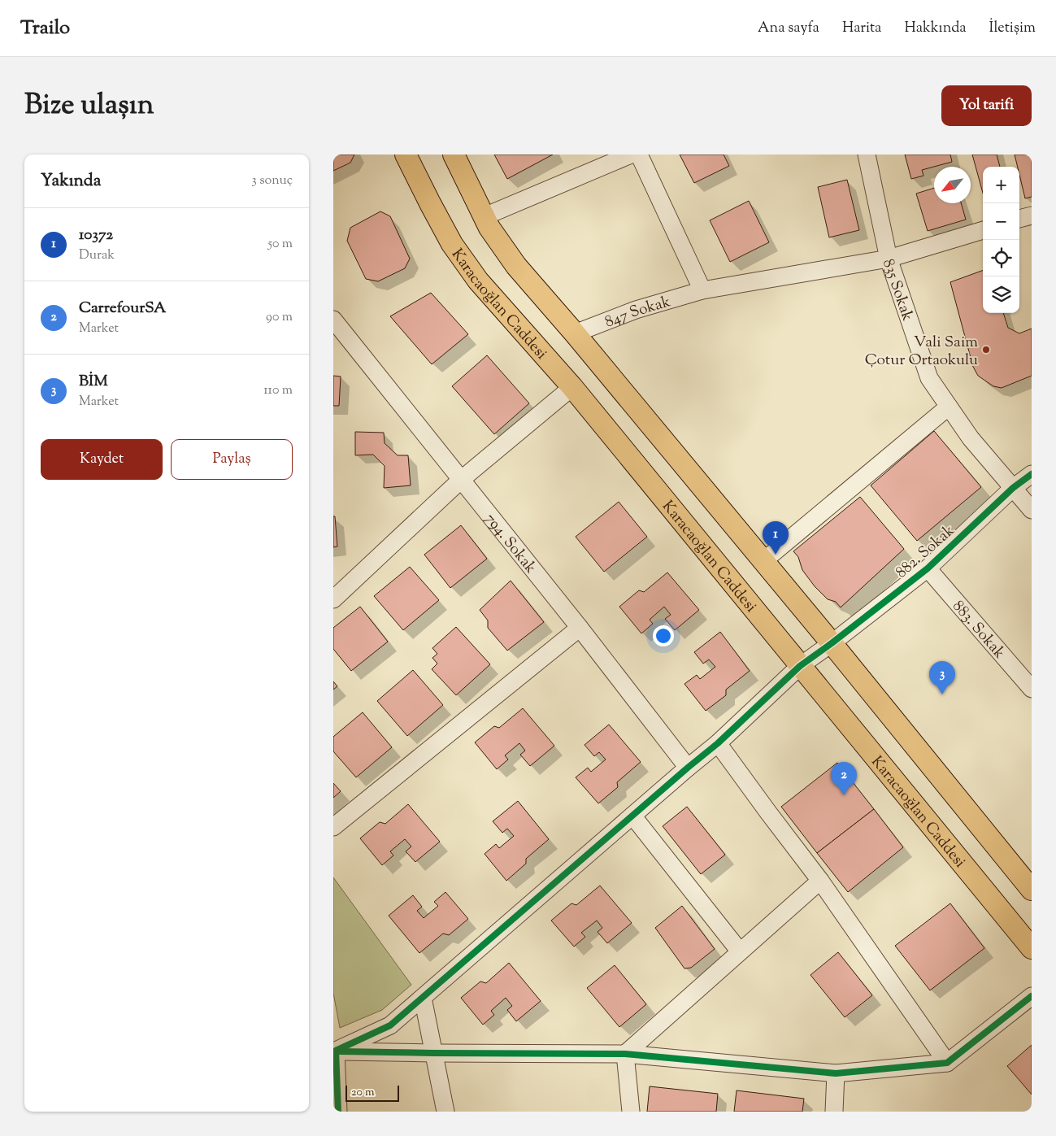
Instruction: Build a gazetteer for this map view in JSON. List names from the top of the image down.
{
  "streets": {
    "main road": ["Karacaoğlan Caddesi"],
    "street": [
      "835 Sokak",
      "847 Sokak",
      "794. Sokak",
      "882. Sokak",
      "883. Sokak"
    ]
  },
  "crossings": [
    ["835 Sokak", "847 Sokak"],
    ["835 Sokak", "882. Sokak"],
    ["Karacaoğlan Caddesi", "882. Sokak"],
    ["794. Sokak", "882. Sokak"],
    ["882. Sokak", "883. Sokak"]
  ],
  "places": ["Vali Saim Çotur Ortaokulu"],
  "scale_bar": "20 m",
  "north": "bottom left",
  "page": {
    "header": "Trailo",
    "nav": [
      "Ana sayfa",
      "Harita",
      "Hakkında",
      "İletişim"
    ],
    "title": "Bize ulaşın",
    "buttons": [
      "Yol tarifi",
      ["Kaydet", "Paylaş"]
    ],
    "heading": ["Yakında", "3 sonuç"],
    "map_buttons": ["+", "−"],
    "list": [
      {
        "mark": "1",
        "name": "10372",
        "note": "Durak",
        "value": "50 m"
      },
      {
        "mark": "2",
        "name": "CarrefourSA",
        "note": "Market",
        "value": "90 m"
      },
      {
        "mark": "3",
        "name": "BİM",
        "note": "Market",
        "value": "110 m"
      }
    ],
    "pins": ["1", "3", "2"],
    "scale": "20 m"
  }
}
